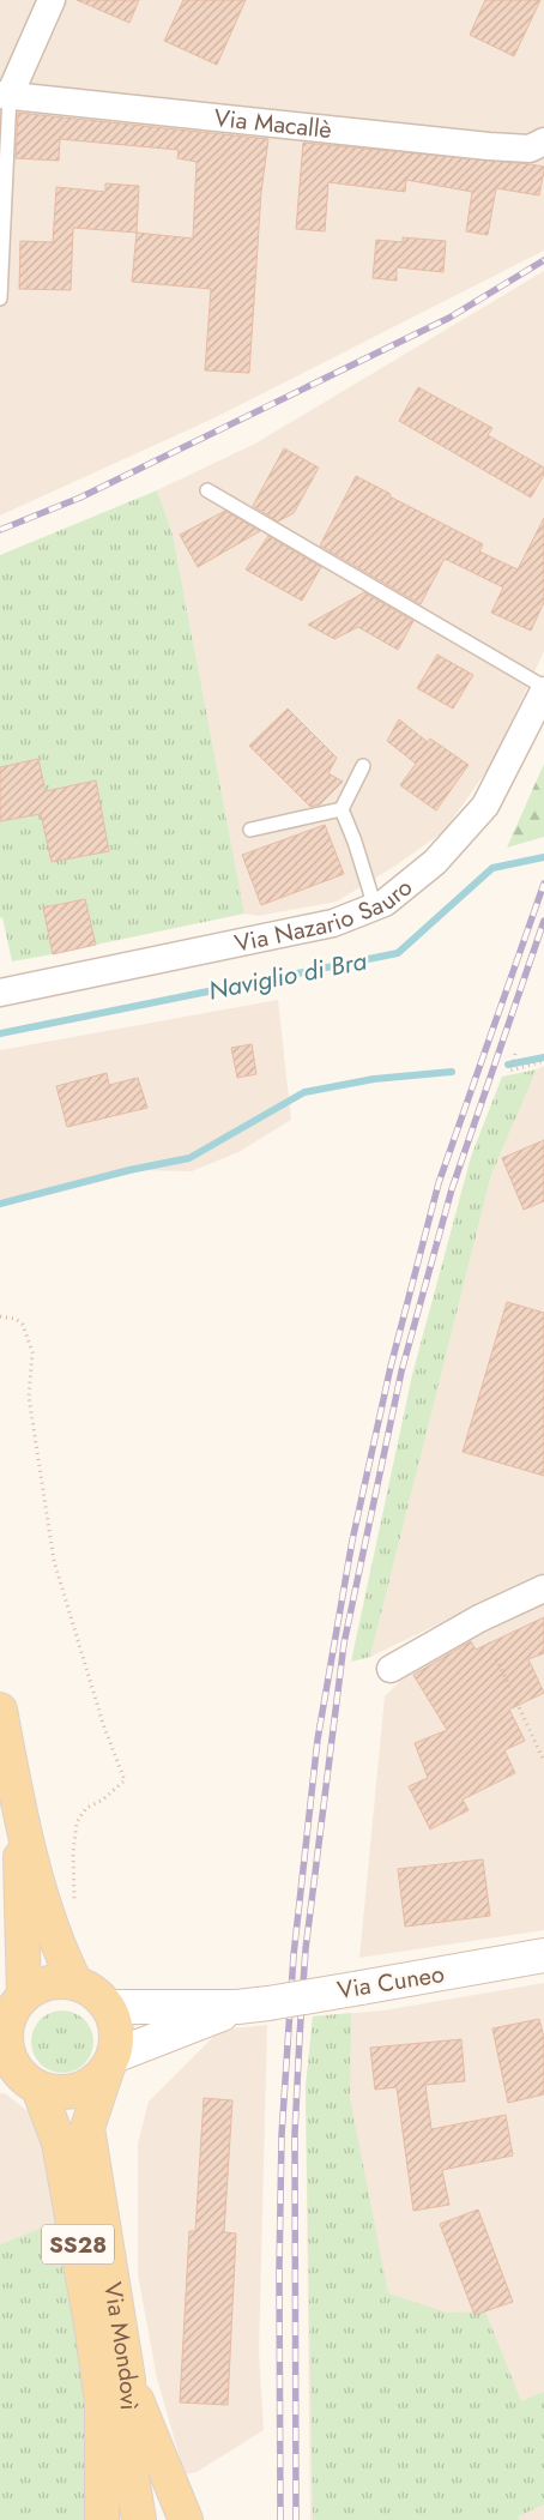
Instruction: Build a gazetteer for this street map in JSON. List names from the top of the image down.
{
  "streets": {
    "main road": ["Via Cuneo", "SS28", "Via Mondovì"],
    "street": ["Via Macallè", "Via Nazario Sauro"]
  },
  "crossings": [
    ["SS28", "Via Mondovì"]
  ],
  "water": ["Naviglio di Bra"]
}
